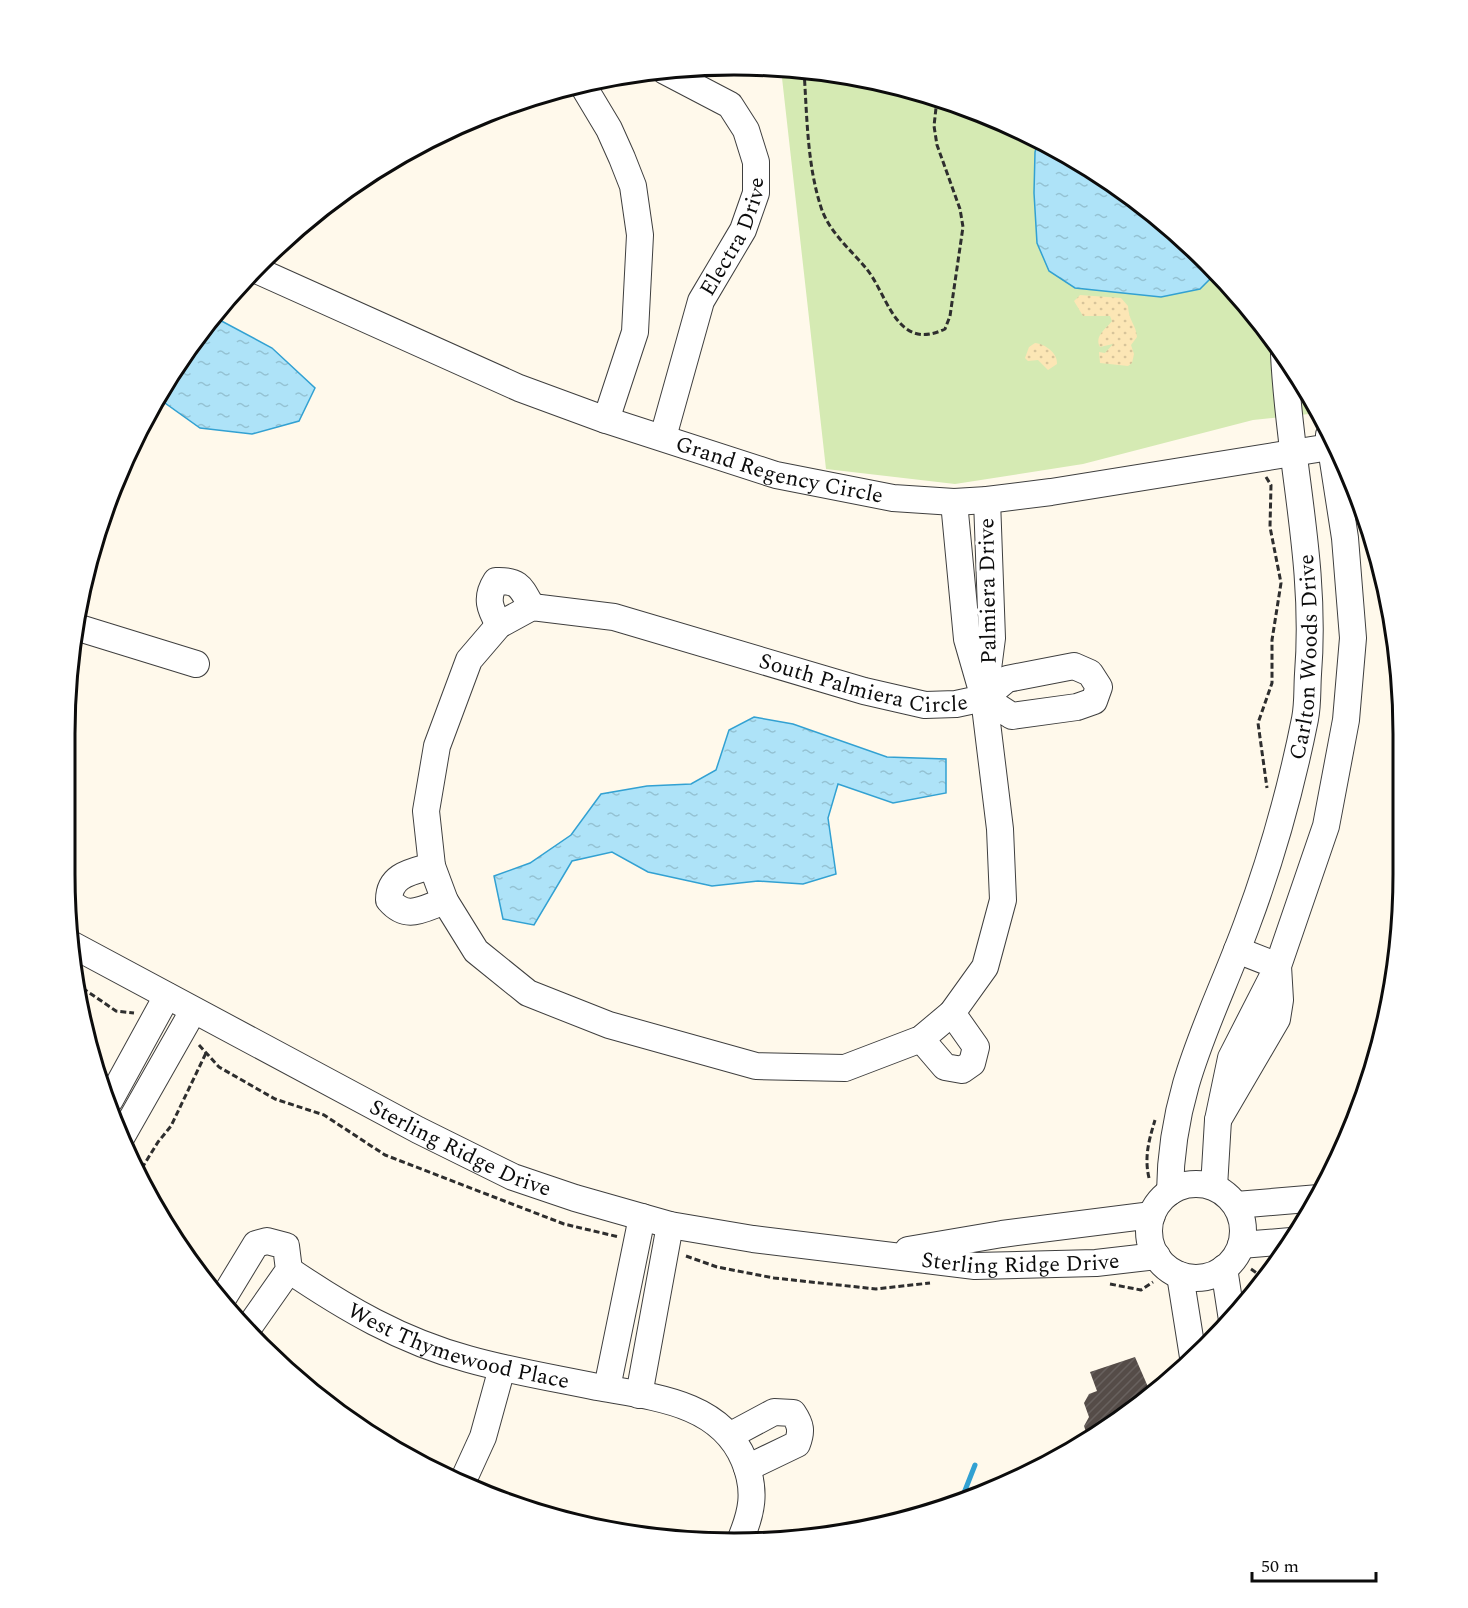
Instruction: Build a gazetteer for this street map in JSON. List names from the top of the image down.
{
  "streets": {
    "street": [
      "Electra Drive",
      "Grand Regency Circle",
      "Palmiera Drive",
      "Carlton Woods Drive",
      "South Palmiera Circle",
      "Sterling Ridge Drive",
      "West Thymewood Place"
    ]
  },
  "crossings": [
    ["Electra Drive", "Grand Regency Circle"],
    ["Grand Regency Circle", "Palmiera Drive"],
    ["Grand Regency Circle", "Carlton Woods Drive"],
    ["Palmiera Drive", "South Palmiera Circle"]
  ],
  "scale_bar": "50 m"
}
